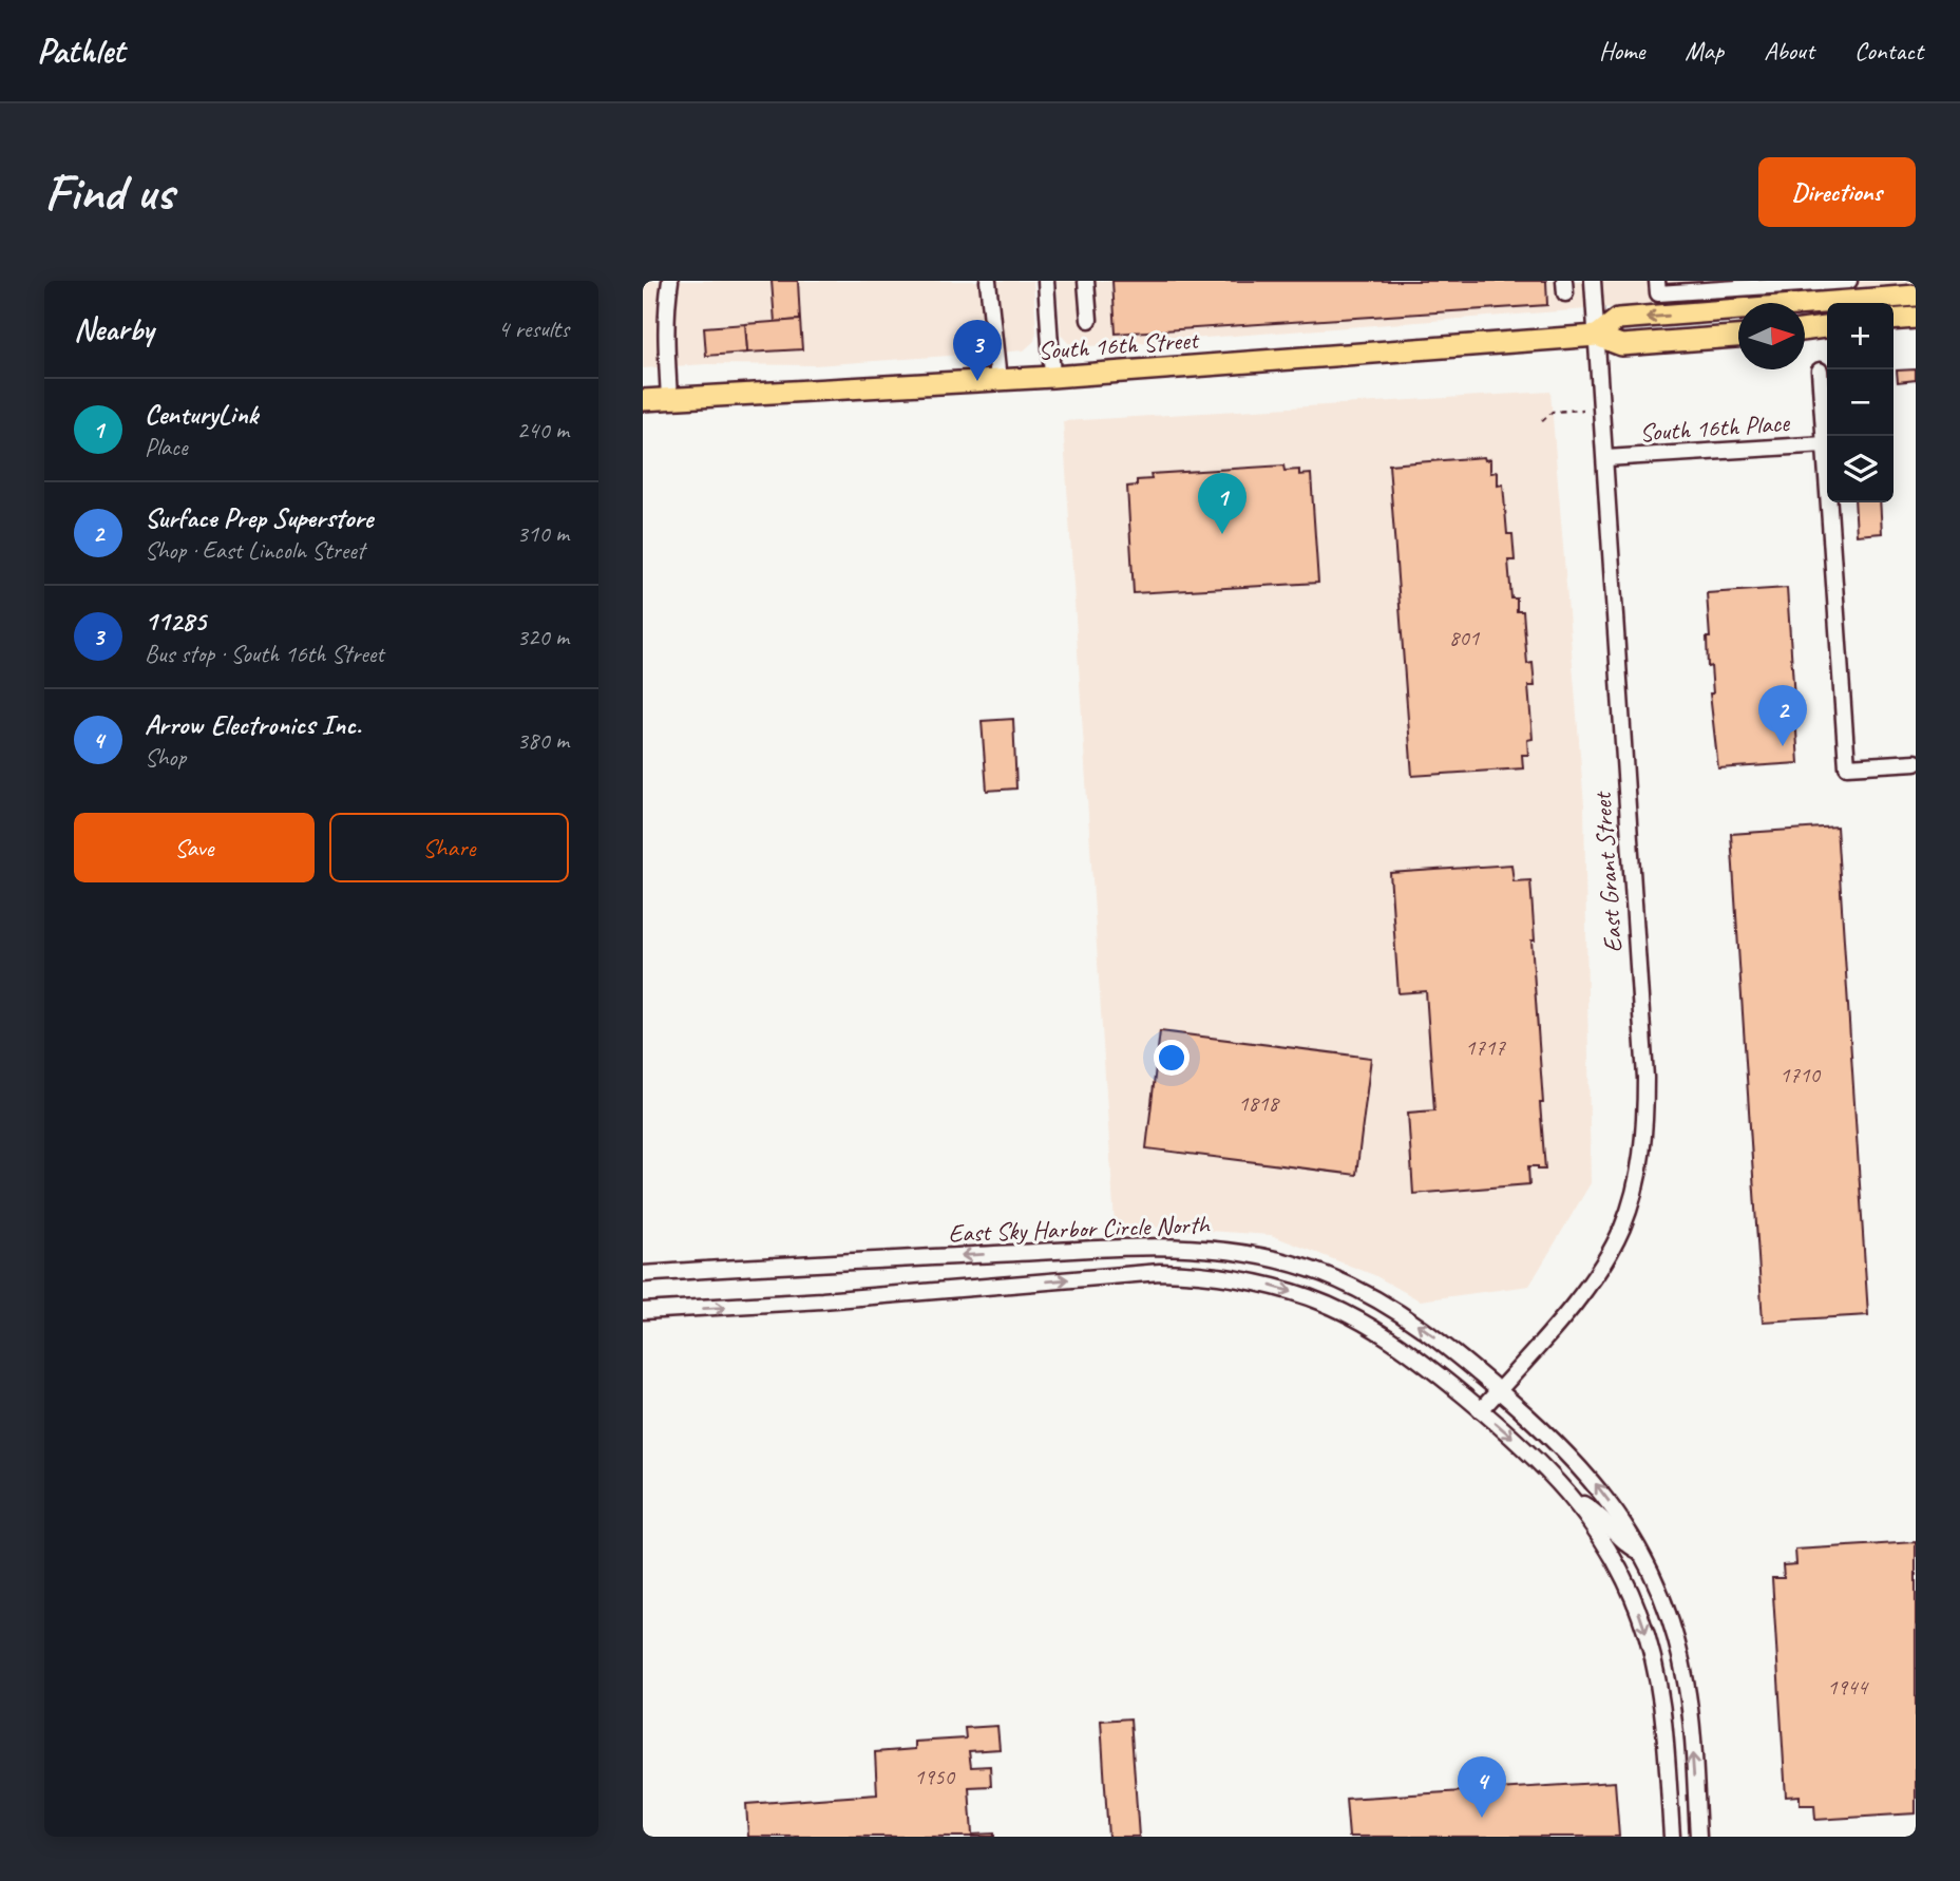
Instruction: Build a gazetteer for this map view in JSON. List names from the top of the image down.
{
  "streets": {
    "main road": ["South 16th Street"],
    "street": ["South 16th Place", "East Grant Street", "East Sky Harbor Circle North"]
  },
  "crossings": [
    ["South 16th Street", "East Grant Street"],
    ["South 16th Place", "East Grant Street"],
    ["East Grant Street", "East Sky Harbor Circle North"]
  ],
  "house_numbers": [
    "801",
    "1717",
    "1710",
    "1818",
    "1944",
    "1950"
  ],
  "north": "right",
  "page": {
    "header": "Pathlet",
    "nav": [
      "Home",
      "Map",
      "About",
      "Contact"
    ],
    "buttons": [
      "Directions",
      ["Save", "Share"]
    ],
    "title": "Find us",
    "heading": ["Nearby", "4 results"],
    "map_buttons": ["+", "−"],
    "pins": [
      "3",
      "1",
      "2",
      "4"
    ],
    "list": [
      {
        "mark": "1",
        "name": "CenturyLink",
        "note": "Place",
        "value": "240 m"
      },
      {
        "mark": "2",
        "name": "Surface Prep Superstore",
        "note": "Shop · East Lincoln Street",
        "value": "310 m"
      },
      {
        "mark": "3",
        "name": "11285",
        "note": "Bus stop · South 16th Street",
        "value": "320 m"
      },
      {
        "mark": "4",
        "name": "Arrow Electronics Inc.",
        "note": "Shop",
        "value": "380 m"
      }
    ]
  }
}
